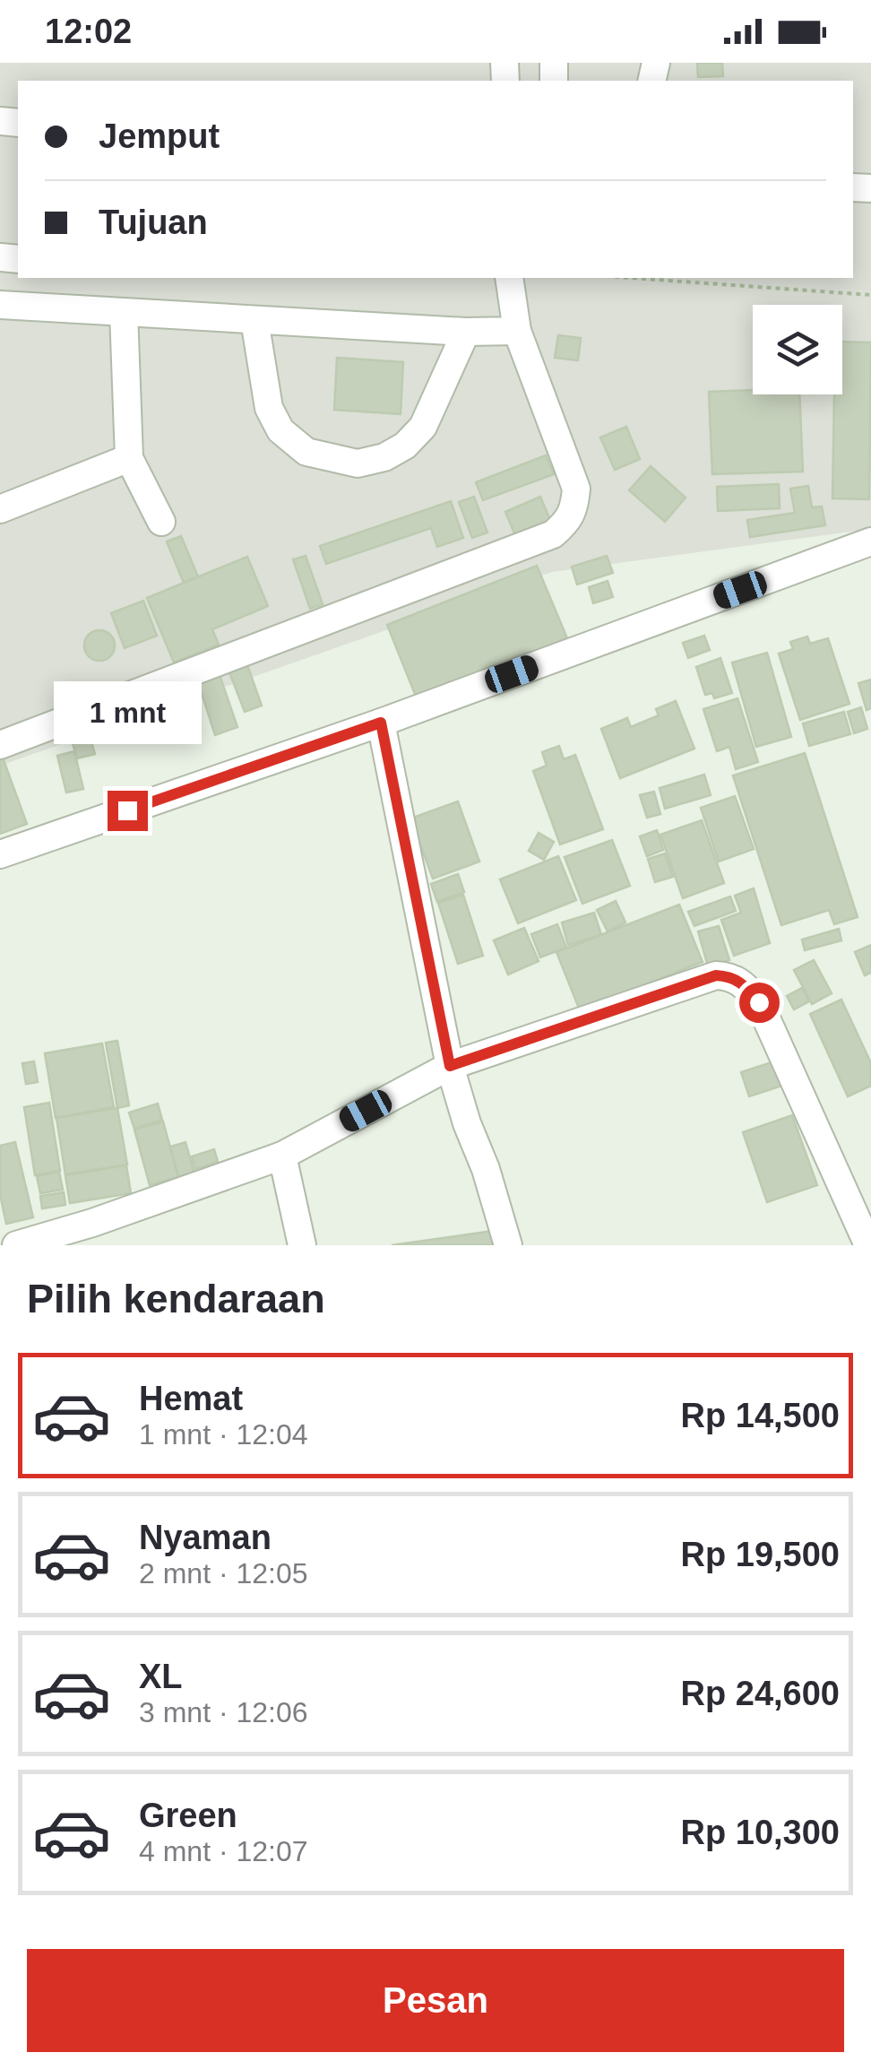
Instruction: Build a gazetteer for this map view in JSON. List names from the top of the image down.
{
  "page": {
    "status": "12:02",
    "banner": ["Jemput", "Tujuan"],
    "bubble": "1 mnt",
    "heading": "Pilih kendaraan",
    "list": [
      {
        "name": "Hemat",
        "note": "1 mnt · 12:04",
        "value": "Rp 14,500"
      },
      {
        "name": "Nyaman",
        "note": "2 mnt · 12:05",
        "value": "Rp 19,500"
      },
      {
        "name": "XL",
        "note": "3 mnt · 12:06",
        "value": "Rp 24,600"
      },
      {
        "name": "Green",
        "note": "4 mnt · 12:07",
        "value": "Rp 10,300"
      }
    ],
    "buttons": "Pesan"
  }
}
